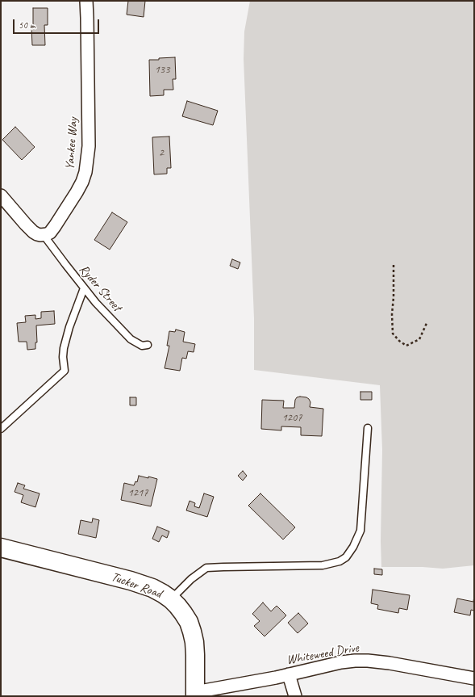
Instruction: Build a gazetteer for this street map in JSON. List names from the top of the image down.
{
  "streets": {
    "main road": ["Tucker Road"],
    "street": ["Yankee Way", "Whiteweed Drive"],
    "lane": ["Ryder Street"]
  },
  "crossings": [
    ["Yankee Way", "Ryder Street"],
    ["Tucker Road", "Whiteweed Drive"]
  ],
  "house_numbers": [
    "133",
    "2",
    "1207",
    "1217"
  ],
  "scale_bar": "50 m"
}
